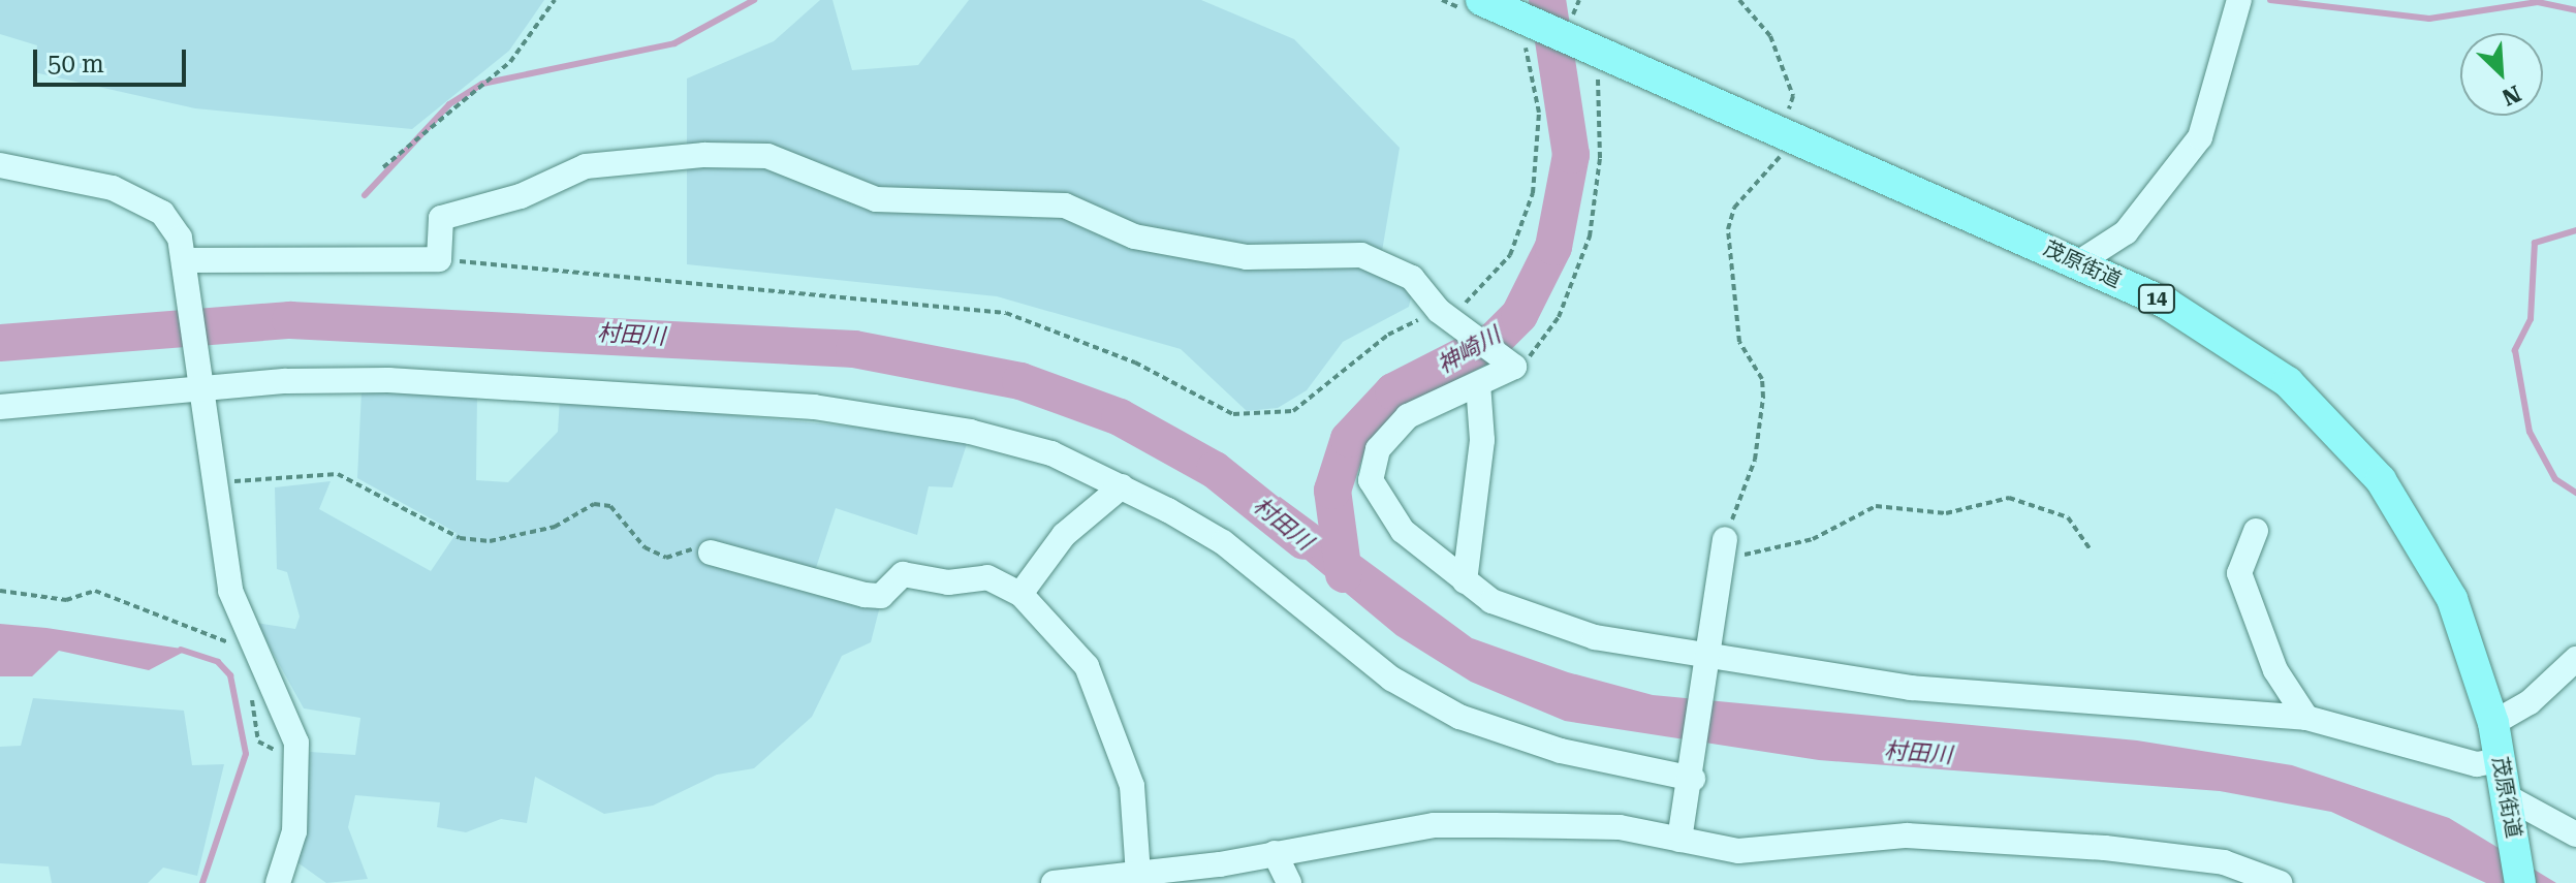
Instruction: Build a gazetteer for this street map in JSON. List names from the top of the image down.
{
  "streets": {
    "main road": ["茂原街道", "14"]
  },
  "water": ["村田川", "神崎川"],
  "scale_bar": "50 m",
  "north": "bottom right"
}
